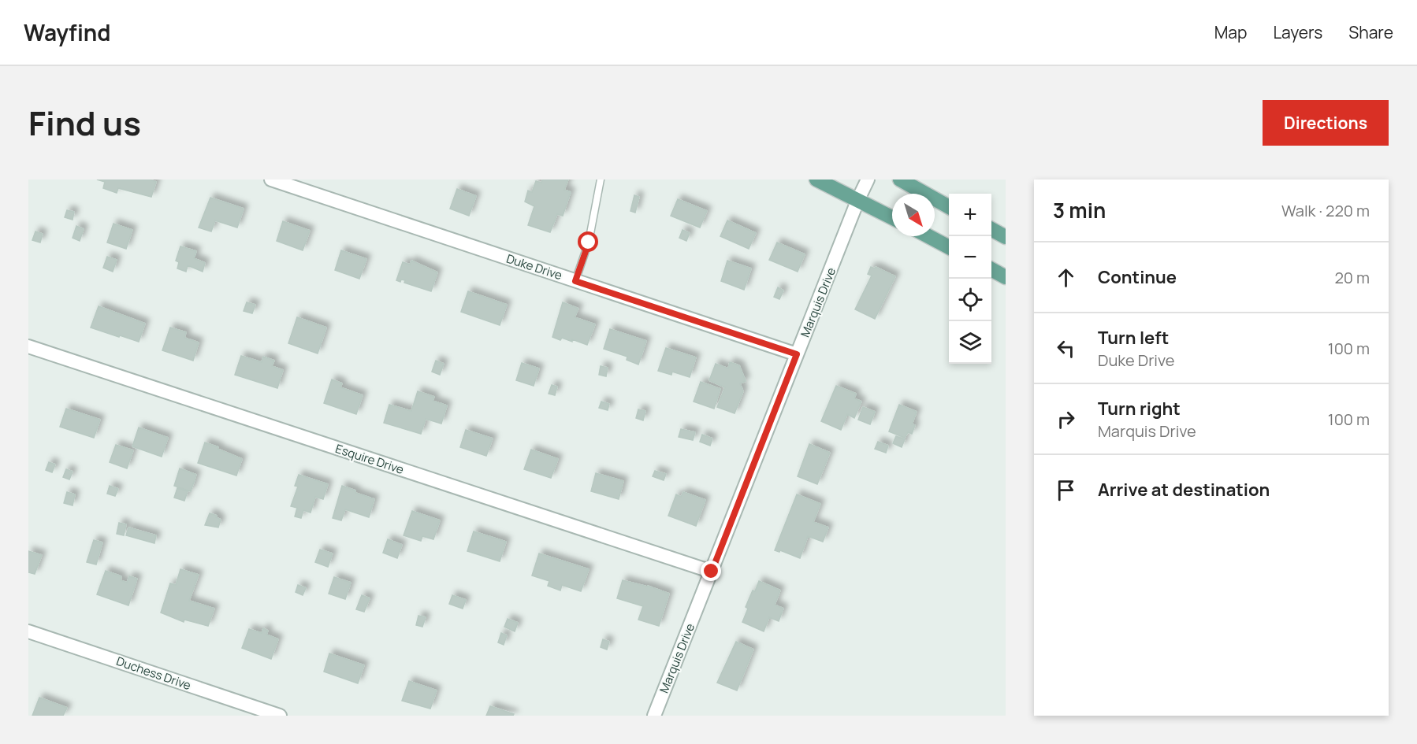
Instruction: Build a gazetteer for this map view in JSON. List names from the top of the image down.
{
  "streets": {
    "street": [
      "Duke Drive",
      "Marquis Drive",
      "Esquire Drive",
      "Duchess Drive"
    ]
  },
  "crossings": [
    ["Duke Drive", "Marquis Drive"],
    ["Marquis Drive", "Esquire Drive"]
  ],
  "north": "bottom right",
  "page": {
    "header": "Wayfind",
    "nav": ["Map", "Layers", "Share"],
    "title": "Find us",
    "buttons": "Directions",
    "heading": ["3 min", "Walk · 220 m"],
    "map_buttons": ["+", "−"],
    "list": [
      ["Continue", "20 m"],
      ["Turn left", "Duke Drive", "100 m"],
      ["Turn right", "Marquis Drive", "100 m"],
      "Arrive at destination"
    ]
  }
}
